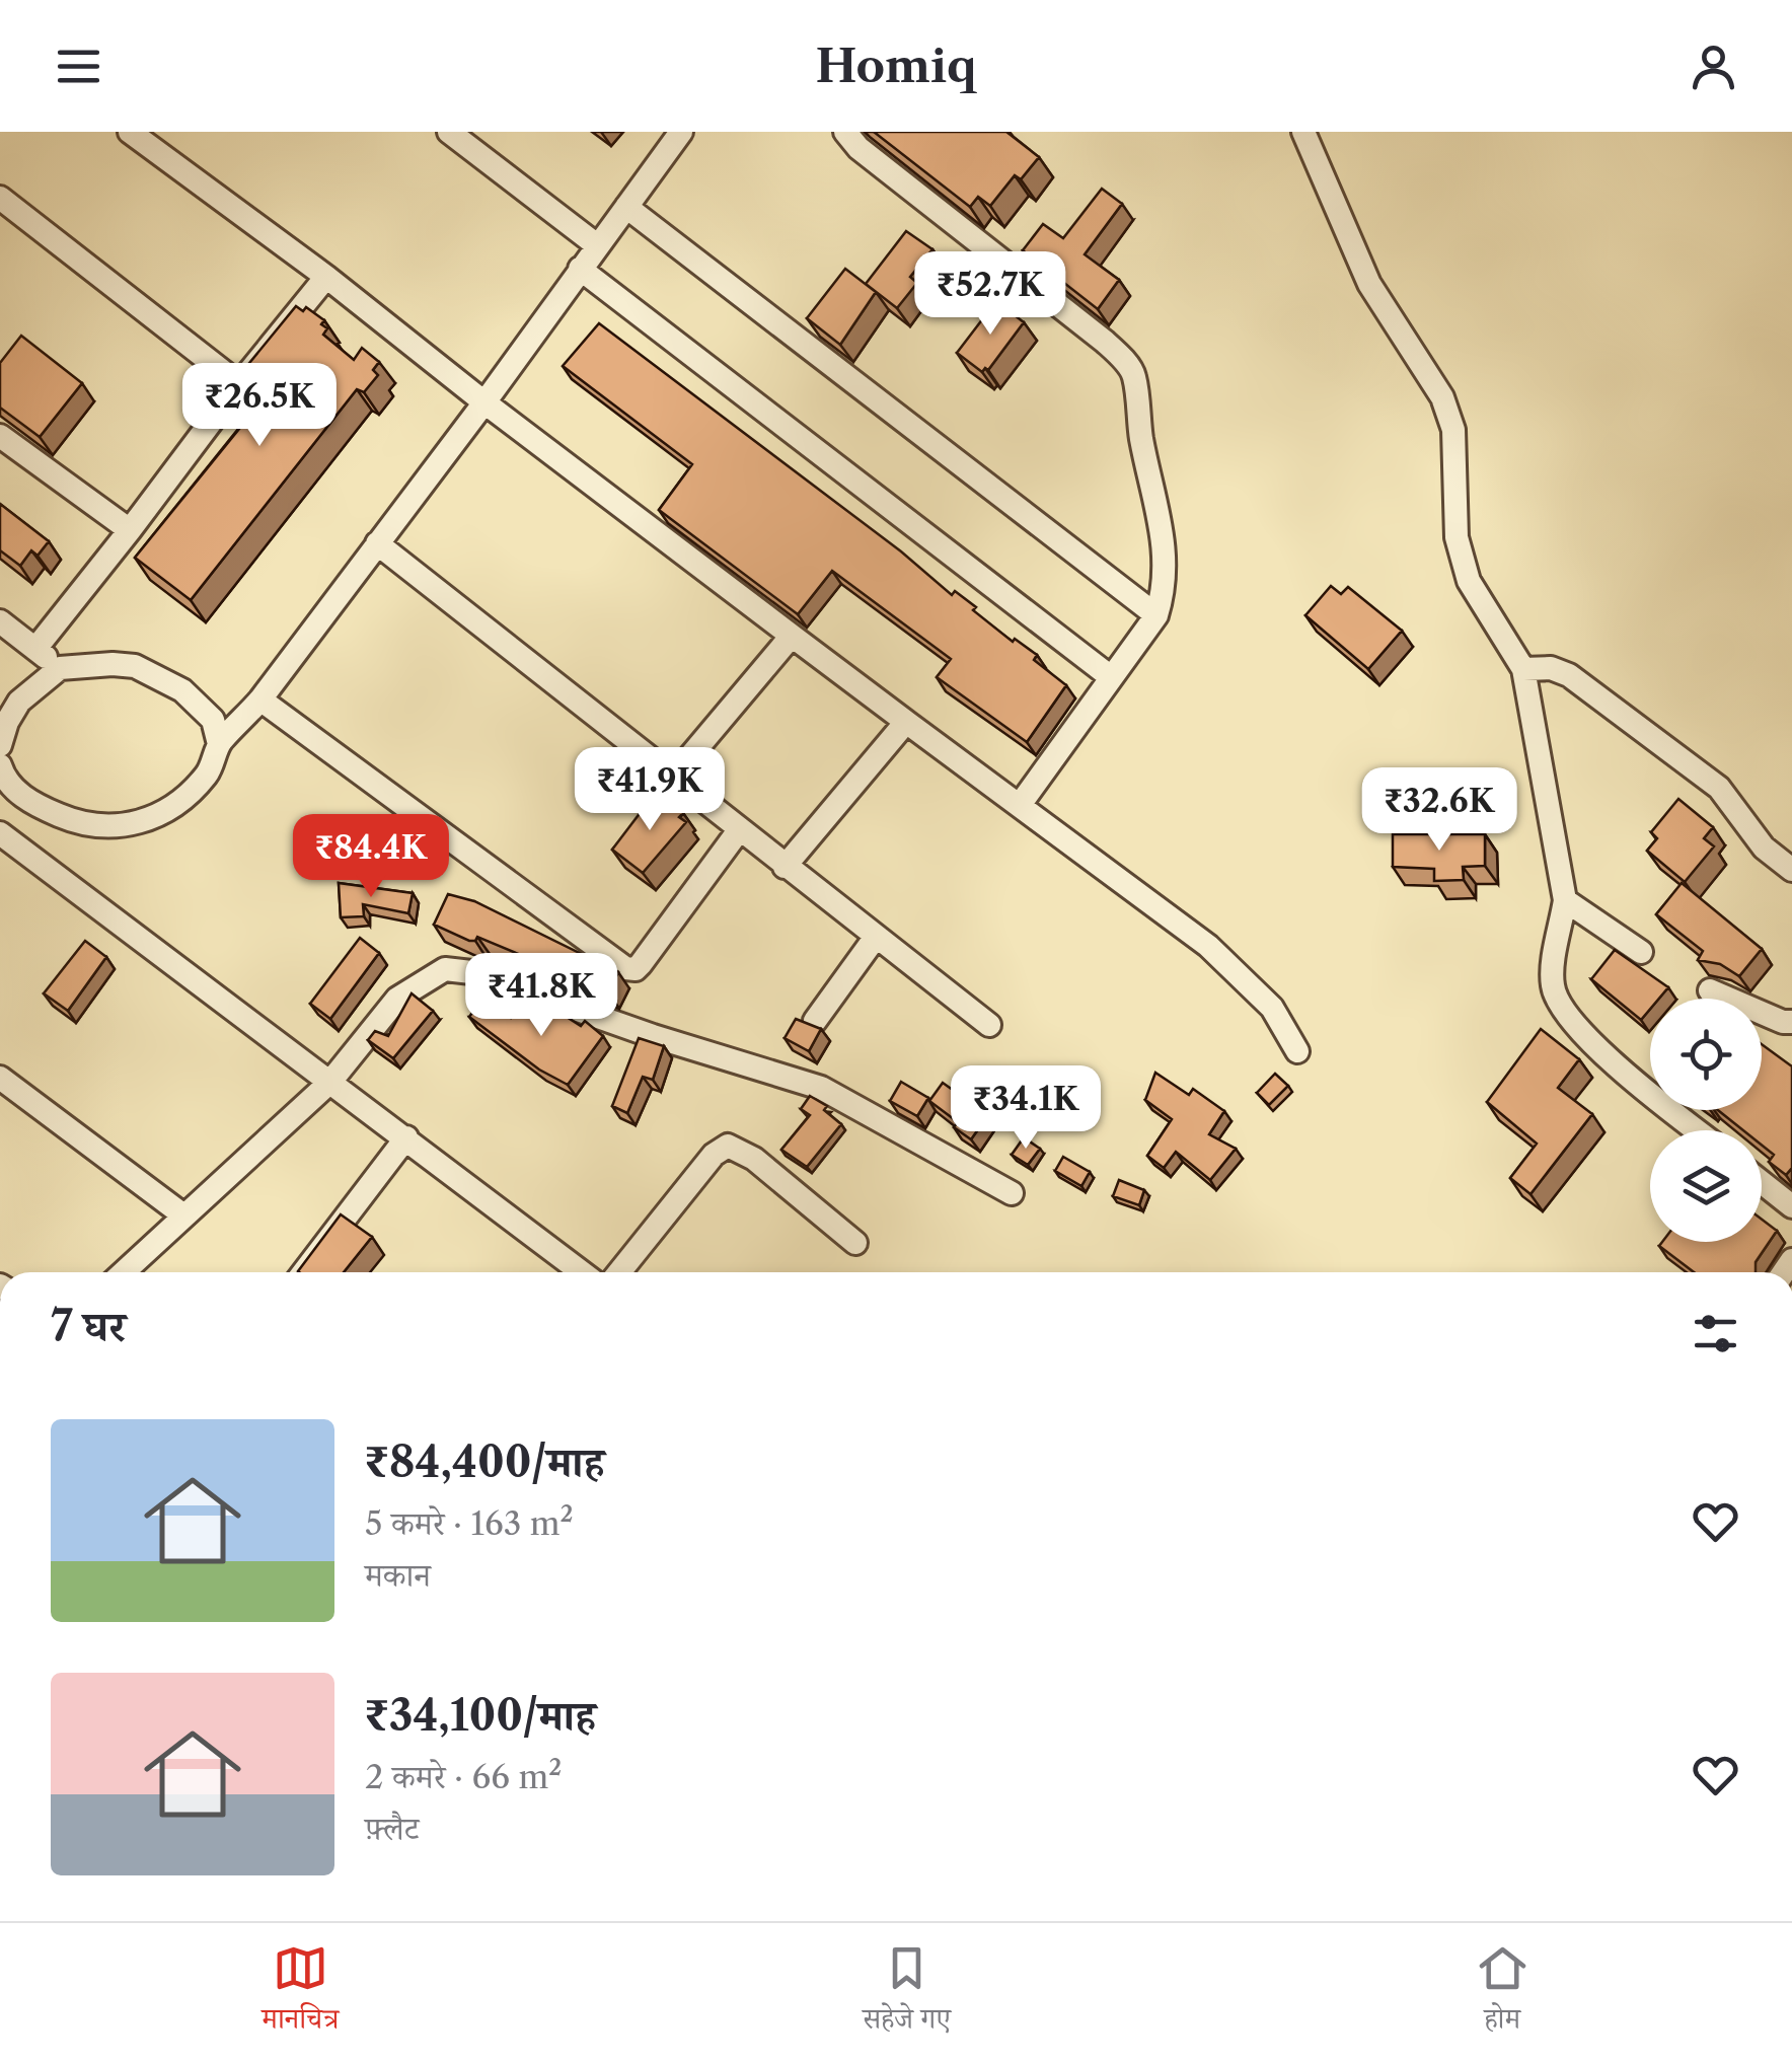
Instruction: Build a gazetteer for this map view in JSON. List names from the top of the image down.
{
  "page": {
    "header": "Homiq",
    "price": [
      "₹52.7K",
      "₹26.5K",
      "₹41.9K",
      "₹32.6K",
      "₹84.4K",
      "₹41.8K",
      "₹34.1K"
    ],
    "heading": "7 घर",
    "list": [
      {
        "name": "₹84,400/माह",
        "note": "5 कमरे · 163 m² · मकान"
      },
      {
        "name": "₹34,100/माह",
        "note": "2 कमरे · 66 m² · फ़्लैट"
      }
    ],
    "tabs": ["मानचित्र", "सहेजे गए", "होम"]
  }
}
